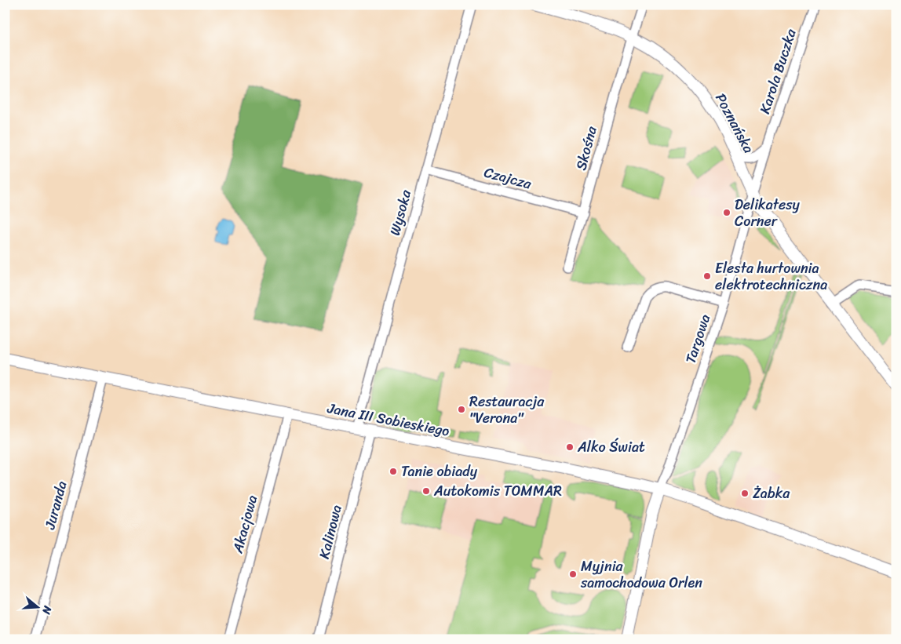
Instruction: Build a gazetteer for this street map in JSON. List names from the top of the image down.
{
  "streets": {
    "street": [
      "Karola Buczka",
      "Poznańska",
      "Skośna",
      "Czajcza",
      "Wysoka",
      "Targowa",
      "Jana III Sobieskiego",
      "Juranda",
      "Akacjowa",
      "Kalinowa"
    ]
  },
  "crossings": [
    ["Karola Buczka", "Poznańska"],
    ["Karola Buczka", "Targowa"],
    ["Poznańska", "Skośna"],
    ["Poznańska", "Targowa"],
    ["Skośna", "Czajcza"],
    ["Czajcza", "Wysoka"],
    ["Wysoka", "Jana III Sobieskiego"],
    ["Targowa", "Jana III Sobieskiego"],
    ["Jana III Sobieskiego", "Juranda"],
    ["Jana III Sobieskiego", "Akacjowa"],
    ["Jana III Sobieskiego", "Kalinowa"]
  ],
  "places": [
    "Delikatesy Corner",
    "Elesta hurtownia elektrotechniczna",
    "Restauracja \"Verona\"",
    "Alko Świat",
    "Tanie obiady",
    "Autokomis TOMMAR",
    "Żabka",
    "Myjnia samochodowa Orlen"
  ],
  "north": "right"
}
